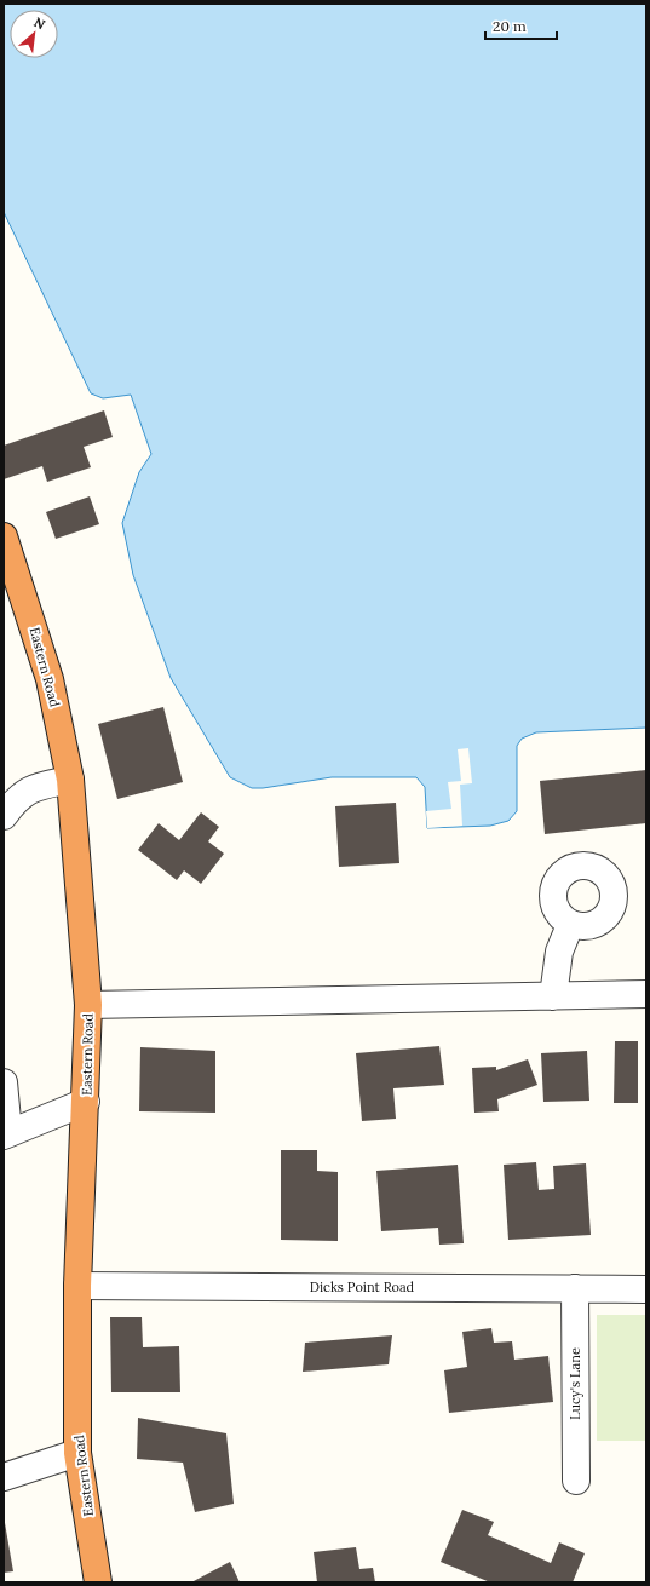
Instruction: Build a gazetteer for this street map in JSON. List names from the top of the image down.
{
  "streets": {
    "highway": ["Eastern Road"],
    "street": ["Dicks Point Road", "Lucy's Lane"]
  },
  "crossings": [
    ["Eastern Road", "Dicks Point Road"],
    ["Dicks Point Road", "Lucy's Lane"]
  ],
  "scale_bar": "20 m",
  "north": "top right"
}
